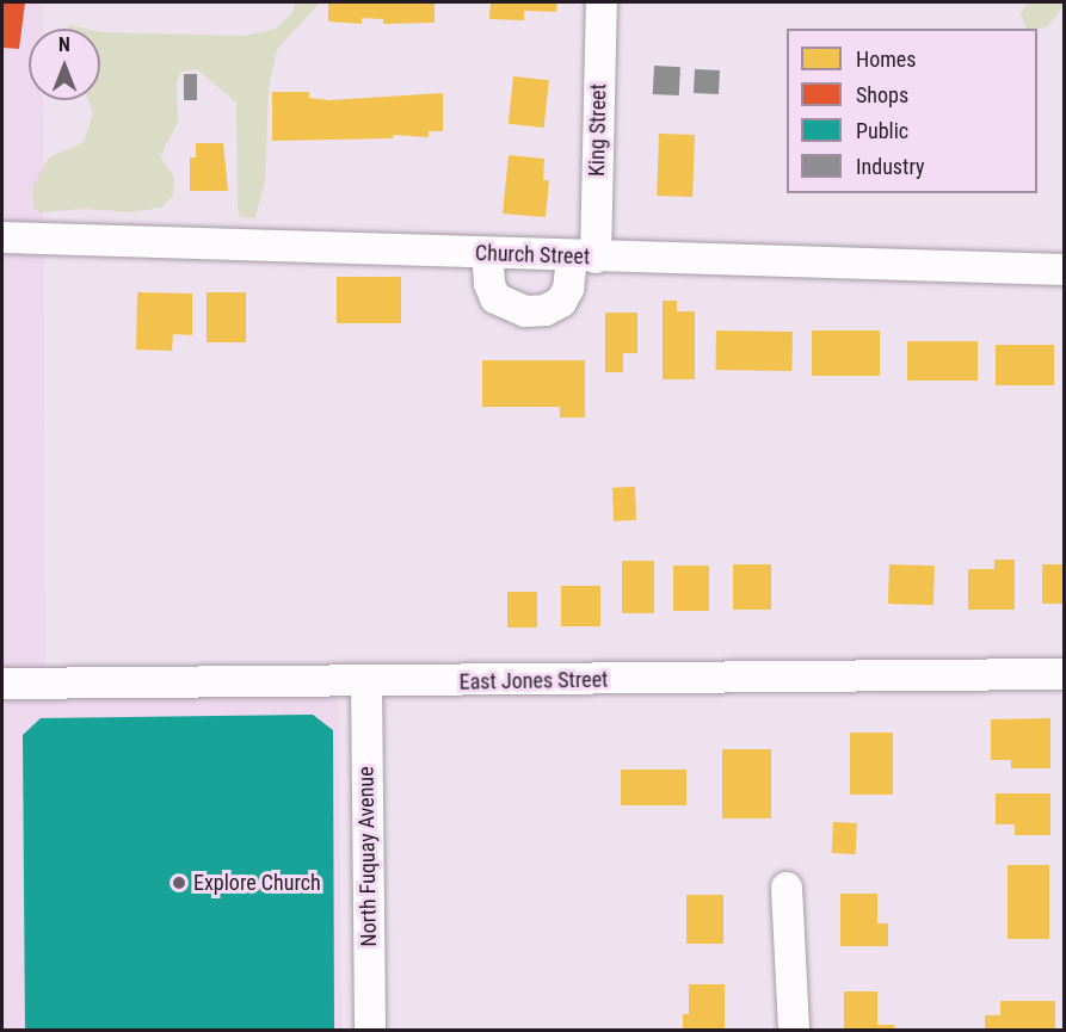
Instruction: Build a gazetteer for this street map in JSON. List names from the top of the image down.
{
  "streets": {
    "street": [
      "King Street",
      "Church Street",
      "East Jones Street",
      "North Fuquay Avenue"
    ]
  },
  "crossings": [
    ["King Street", "Church Street"],
    ["East Jones Street", "North Fuquay Avenue"]
  ],
  "places": ["Explore Church"],
  "legend": [
    "Homes",
    "Shops",
    "Public",
    "Industry"
  ],
  "north": "top"
}
